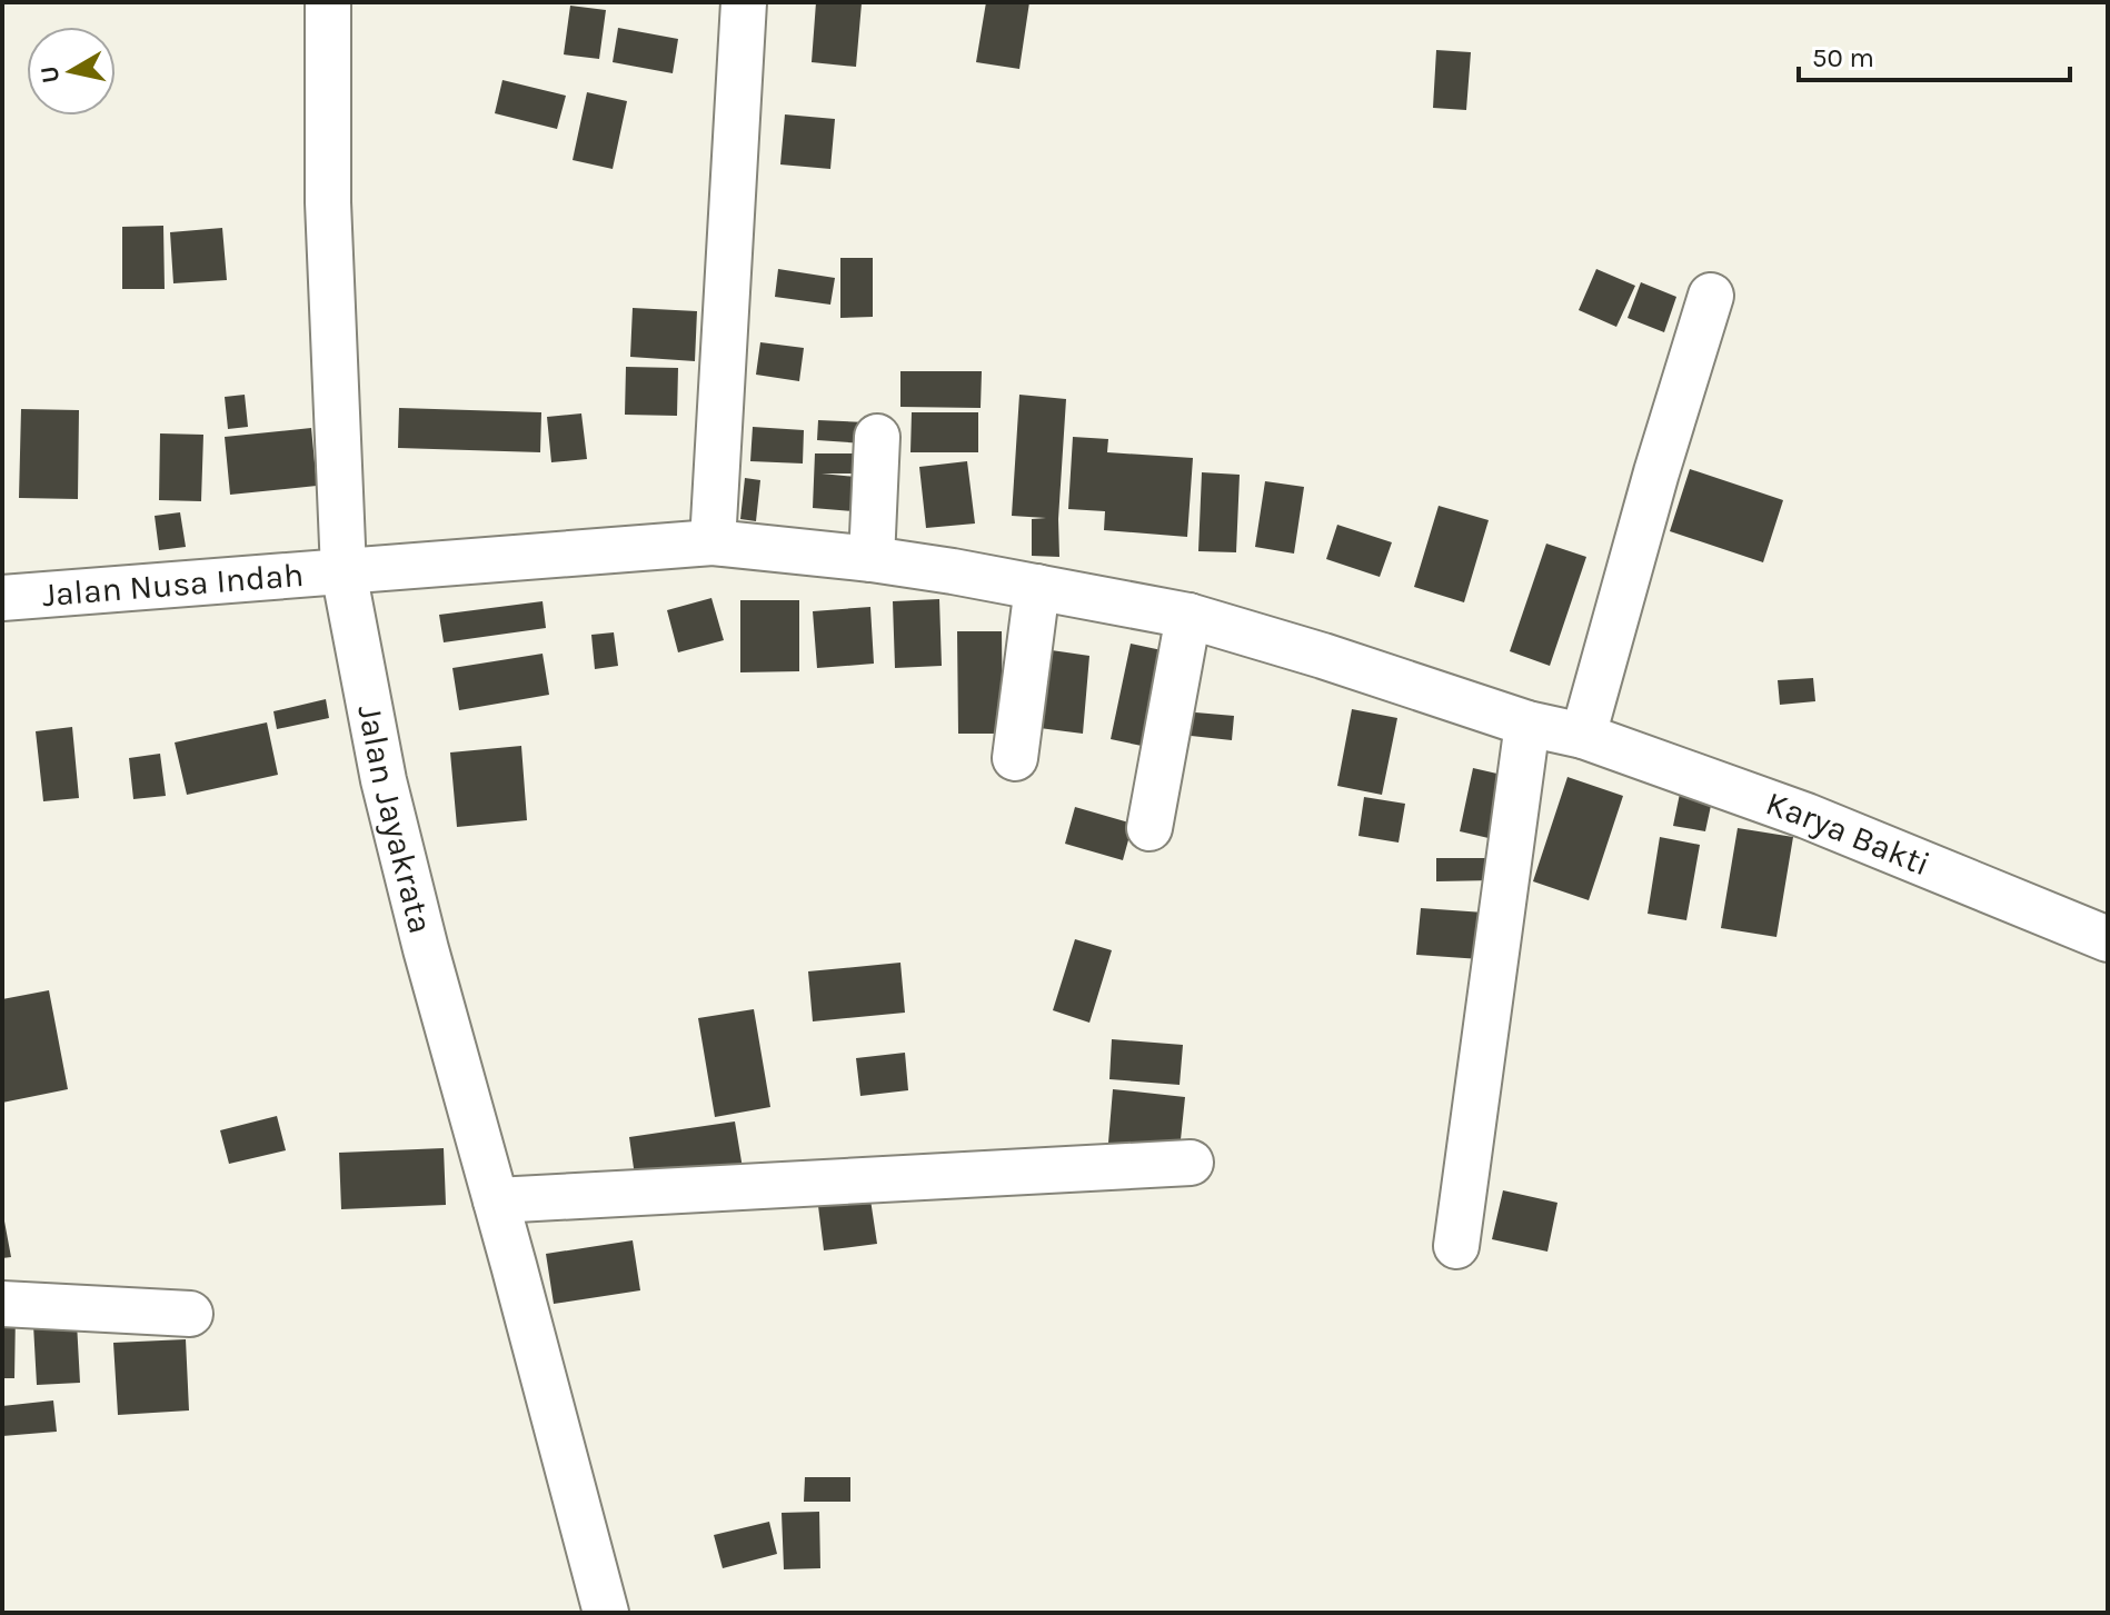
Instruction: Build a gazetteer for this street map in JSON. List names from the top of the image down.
{
  "streets": {
    "street": ["Jalan Nusa Indah", "Jalan Jayakrata", "Karya Bakti"]
  },
  "crossings": [
    ["Jalan Nusa Indah", "Jalan Jayakrata"],
    ["Jalan Nusa Indah", "Karya Bakti"]
  ],
  "scale_bar": "50 m",
  "north": "left"
}
